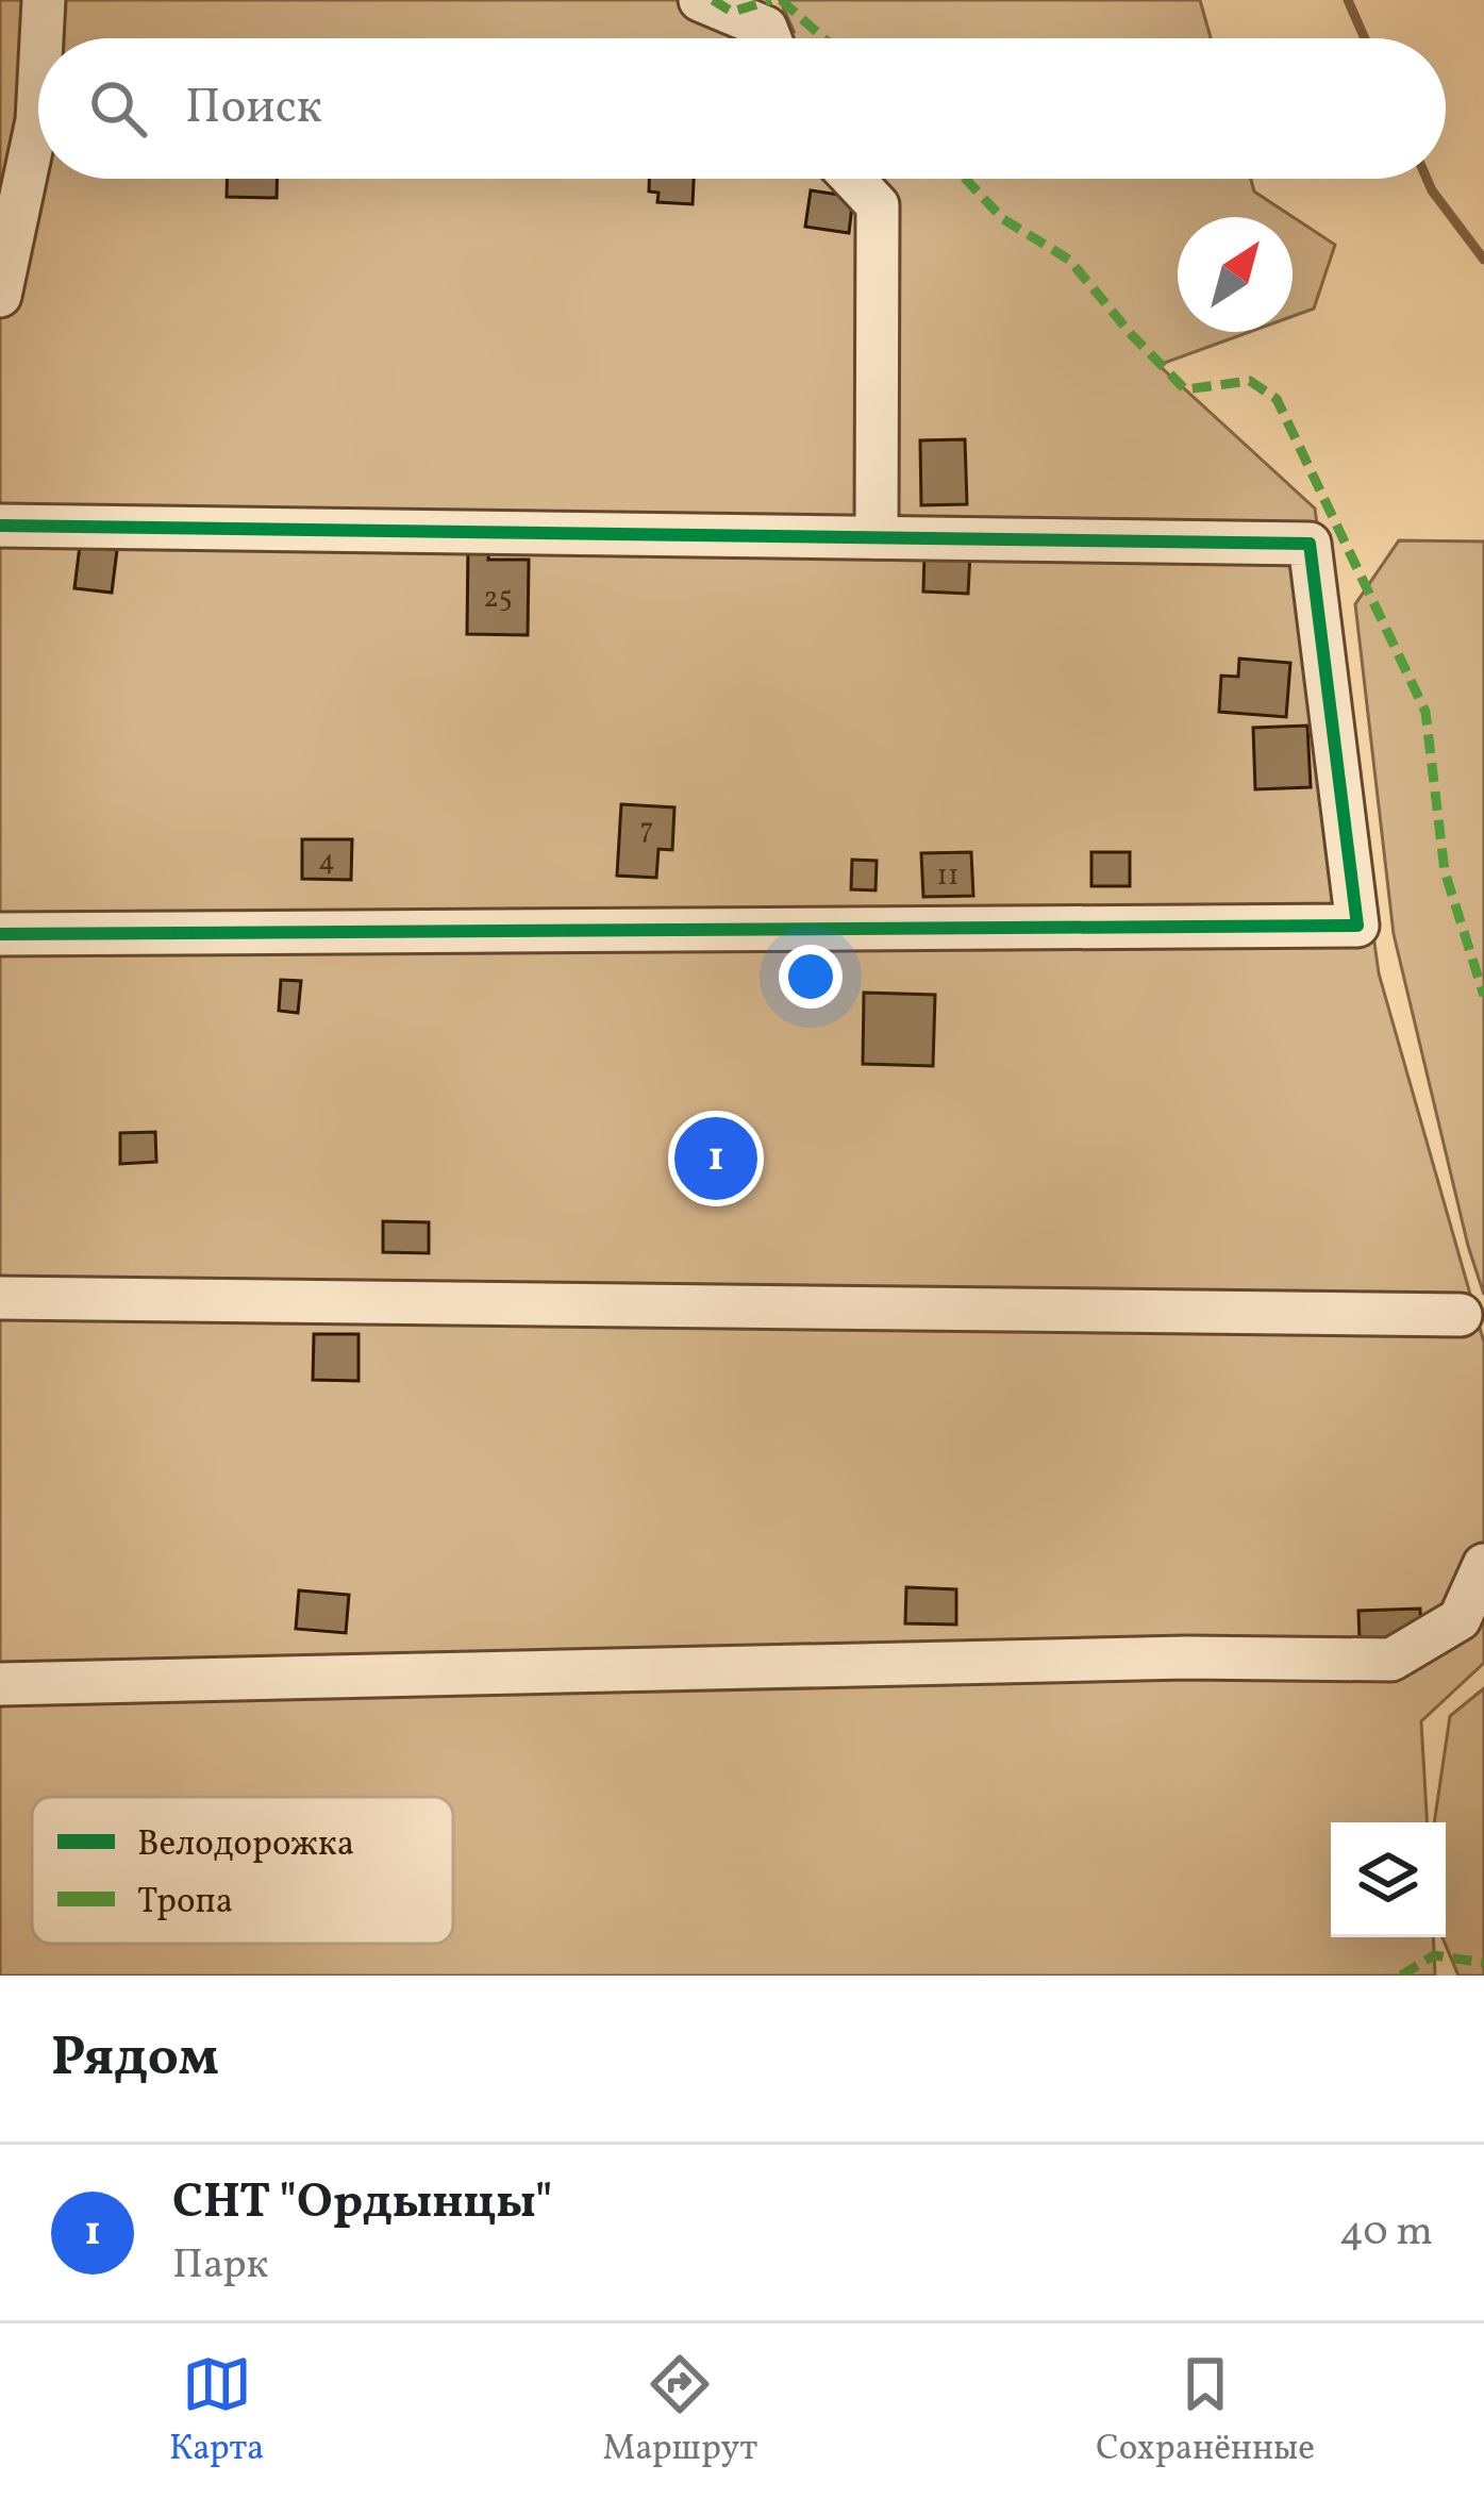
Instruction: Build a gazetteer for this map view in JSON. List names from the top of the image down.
{
  "house_numbers": [
    "25",
    "7",
    "4",
    "11"
  ],
  "legend": ["Велодорожка", "Тропа"],
  "north": "top right",
  "page": {
    "search": "Поиск",
    "pins": "1",
    "heading": "Рядом",
    "list": [
      {
        "mark": "1",
        "name": "СНТ \"Ордынцы\"",
        "note": "Парк",
        "value": "40 m"
      }
    ],
    "nav": ["Карта", "Маршрут", "Сохранённые"]
  }
}
